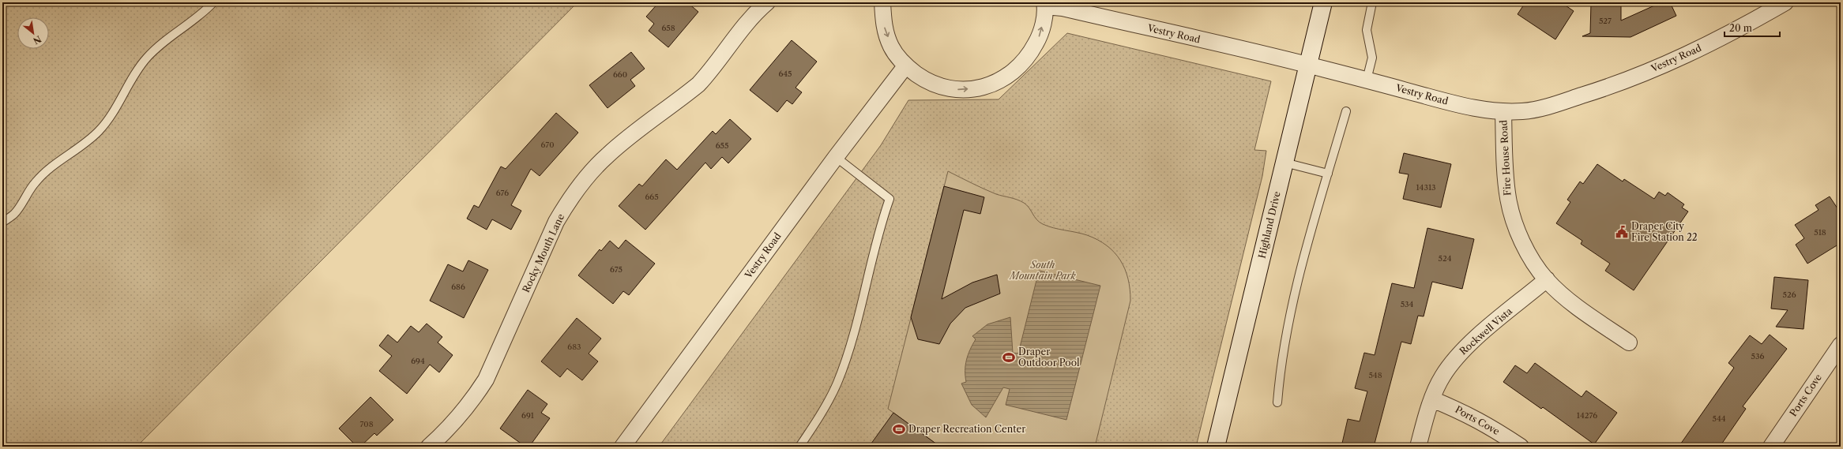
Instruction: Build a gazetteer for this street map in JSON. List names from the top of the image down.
{
  "streets": {
    "main road": ["Highland Drive"],
    "street": [
      "Vestry Road",
      "Fire House Road",
      "Rocky Mouth Lane",
      "Rockwell Vista",
      "Ports Cove"
    ]
  },
  "crossings": [
    ["Vestry Road", "Fire House Road"],
    ["Vestry Road", "Highland Drive"],
    ["Fire House Road", "Rockwell Vista"],
    ["Rockwell Vista", "Ports Cove"]
  ],
  "parks": ["South Mountain Park"],
  "places": {
    "public building": ["Draper City Fire Station 22"],
    "sports": ["Draper Outdoor Pool", "Draper Recreation Center"]
  },
  "house_numbers": [
    "527",
    "658",
    "645",
    "660",
    "670",
    "655",
    "14313",
    "676",
    "665",
    "518",
    "524",
    "675",
    "686",
    "526",
    "534",
    "683",
    "536",
    "694",
    "548",
    "691",
    "14276",
    "544",
    "708"
  ],
  "scale_bar": "20 m",
  "north": "bottom right"
}
